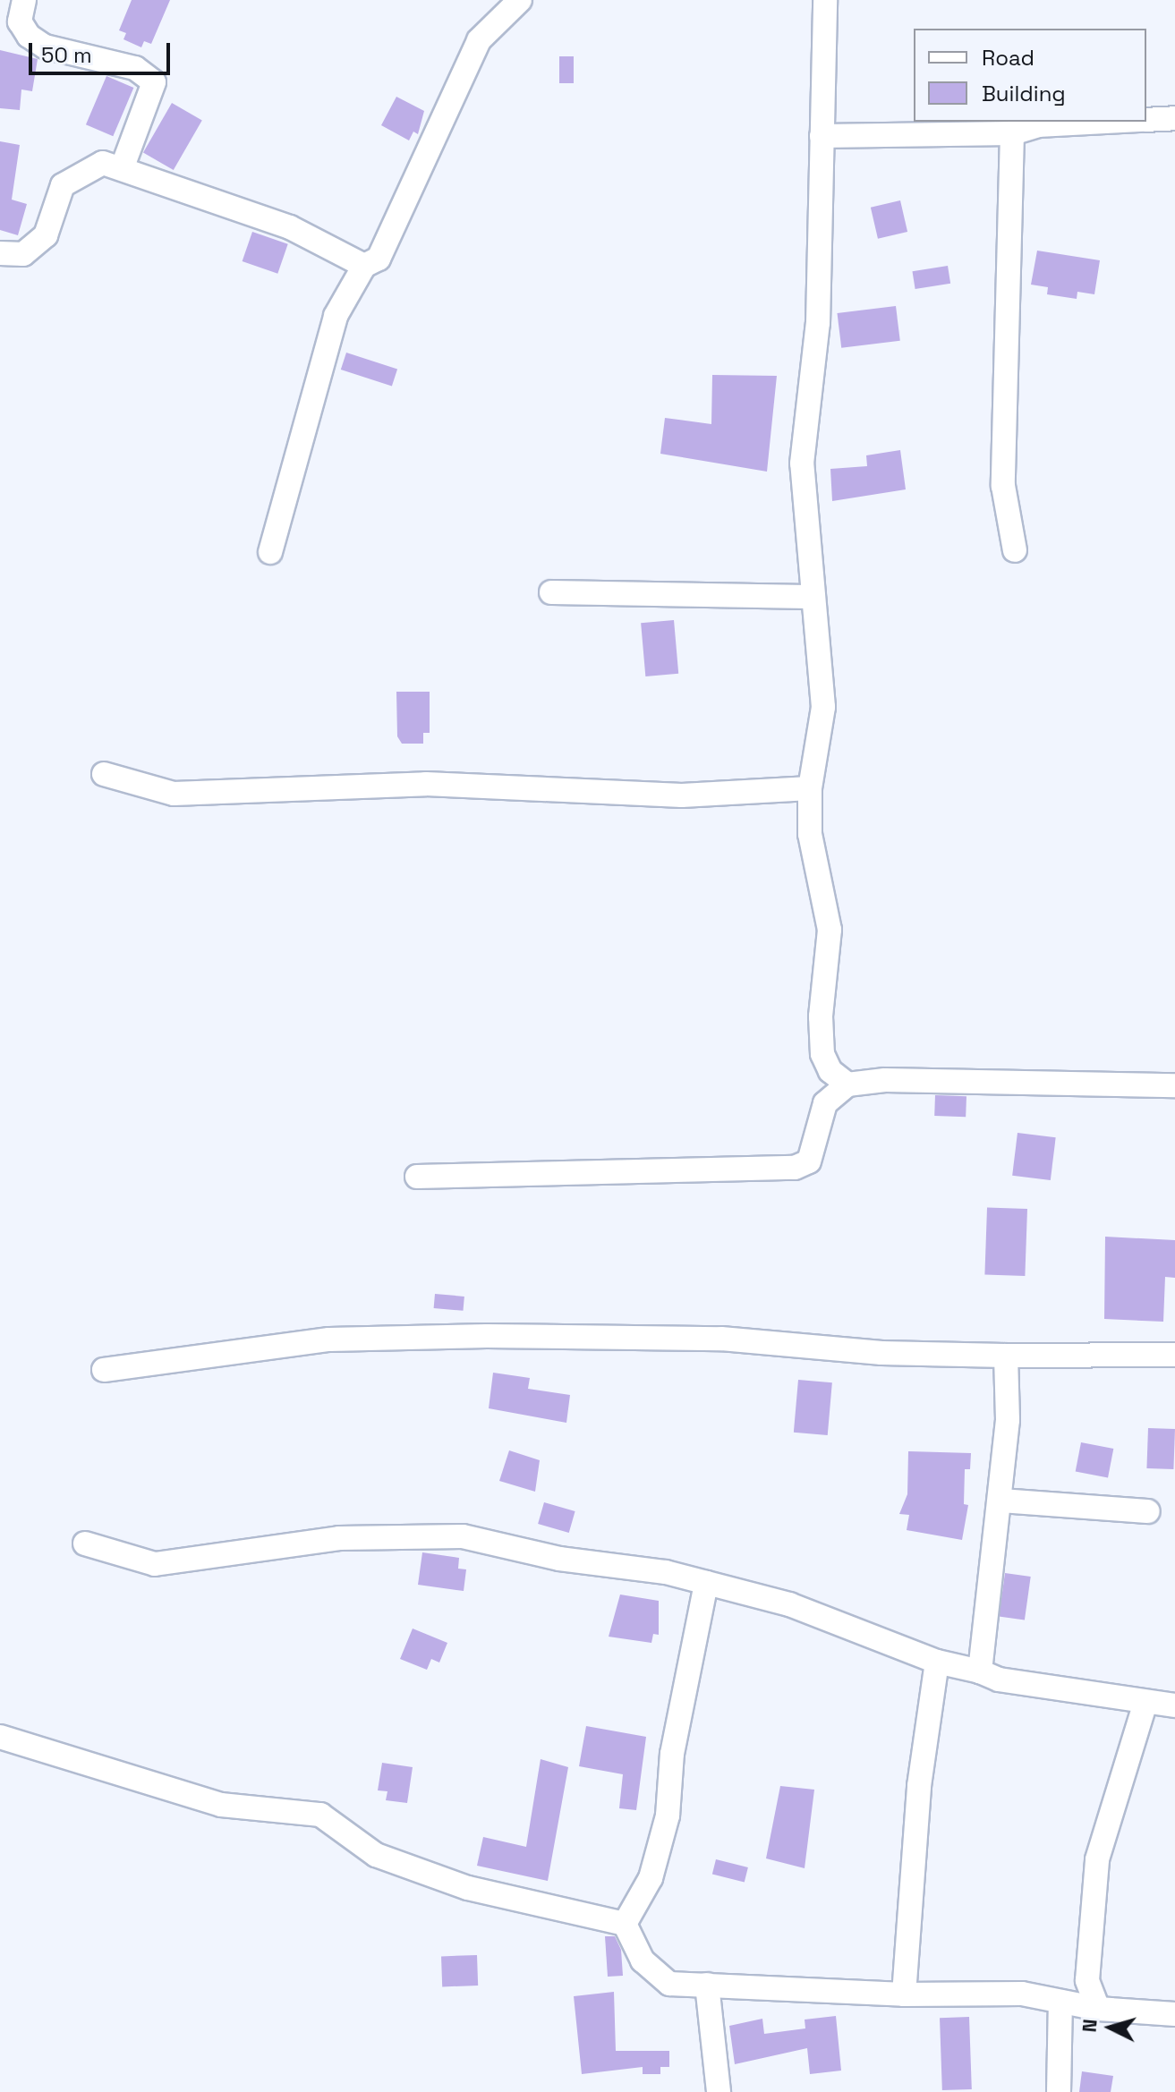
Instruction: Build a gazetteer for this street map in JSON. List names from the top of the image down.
{
  "legend": ["Road", "Building"],
  "scale_bar": "50 m",
  "north": "left"
}
